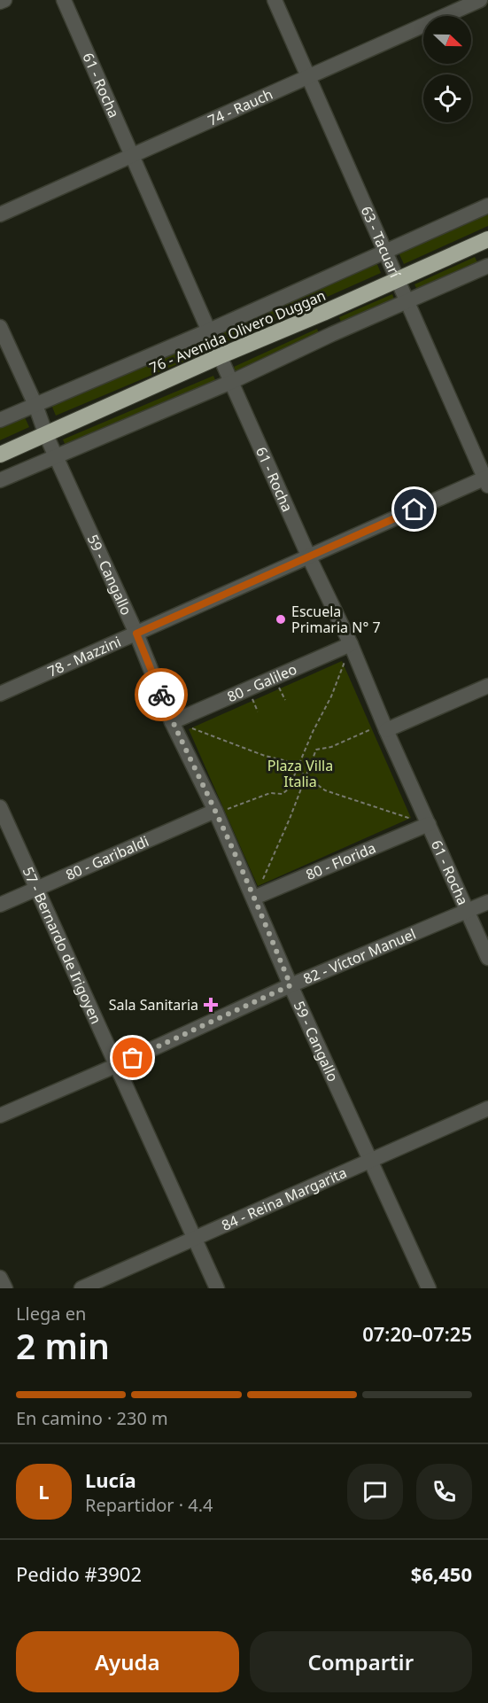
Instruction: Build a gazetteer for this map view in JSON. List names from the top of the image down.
{
  "streets": {
    "highway": ["76 - Avenida Olivero Duggan"],
    "street": [
      "61 - Rocha",
      "74 - Rauch",
      "63 - Tacuarí",
      "59 - Cangallo",
      "78 - Mazzini",
      "80 - Galileo",
      "80 - Garibaldi",
      "80 - Florida",
      "57 - Bernardo de Irigoyen",
      "82 - Víctor Manuel",
      "84 - Reina Margarita"
    ]
  },
  "crossings": [
    ["61 - Rocha", "74 - Rauch"],
    ["61 - Rocha", "76 - Avenida Olivero Duggan"],
    ["61 - Rocha", "78 - Mazzini"],
    ["61 - Rocha", "80 - Galileo"],
    ["61 - Rocha", "80 - Florida"],
    ["61 - Rocha", "82 - Víctor Manuel"],
    ["74 - Rauch", "63 - Tacuarí"],
    ["63 - Tacuarí", "76 - Avenida Olivero Duggan"],
    ["63 - Tacuarí", "78 - Mazzini"],
    ["76 - Avenida Olivero Duggan", "59 - Cangallo"],
    ["59 - Cangallo", "78 - Mazzini"],
    ["59 - Cangallo", "80 - Galileo"],
    ["59 - Cangallo", "80 - Garibaldi"],
    ["59 - Cangallo", "80 - Florida"],
    ["59 - Cangallo", "82 - Víctor Manuel"],
    ["59 - Cangallo", "84 - Reina Margarita"],
    ["80 - Garibaldi", "57 - Bernardo de Irigoyen"],
    ["57 - Bernardo de Irigoyen", "82 - Víctor Manuel"],
    ["57 - Bernardo de Irigoyen", "84 - Reina Margarita"]
  ],
  "parks": ["Plaza Villa Italia"],
  "places": {
    "other": ["Escuela Primaria N° 7"],
    "health": ["Sala Sanitaria"]
  },
  "north": "right",
  "page": {
    "heading": ["2 min", "Llega en", "07:20–07:25"],
    "panel": [
      "Lucía",
      "Repartidor · 4.4",
      "Pedido #3902",
      "$6,450"
    ],
    "bar": "En camino · 230 m",
    "round": "L",
    "buttons": ["Ayuda", "Compartir"]
  }
}
